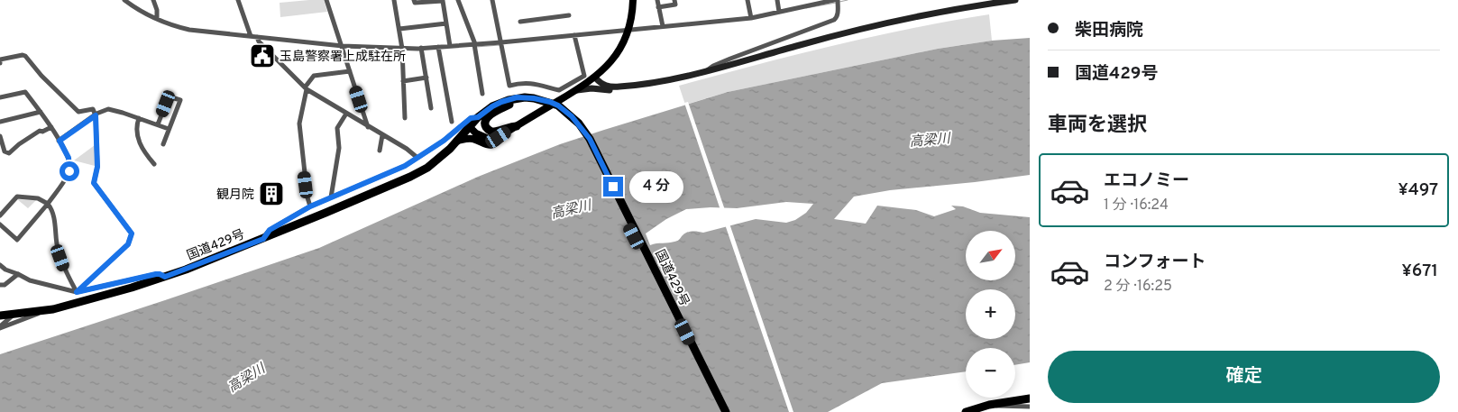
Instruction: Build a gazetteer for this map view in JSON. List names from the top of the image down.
{
  "streets": {
    "highway": ["国道429号"]
  },
  "water": ["高梁川"],
  "places": {
    "public building": ["玉島警察署上成駐在所"],
    "building": ["観月院"]
  },
  "north": "top right",
  "page": {
    "banner": ["柴田病院", "国道429号"],
    "heading": "車両を選択",
    "list": [
      {
        "name": "エコノミー",
        "note": "1 分 · 16:24",
        "value": "¥497"
      },
      {
        "name": "コンフォート",
        "note": "2 分 · 16:25",
        "value": "¥671"
      }
    ],
    "bubble": "4 分",
    "map_buttons": ["+", "−"],
    "buttons": "確定"
  }
}
